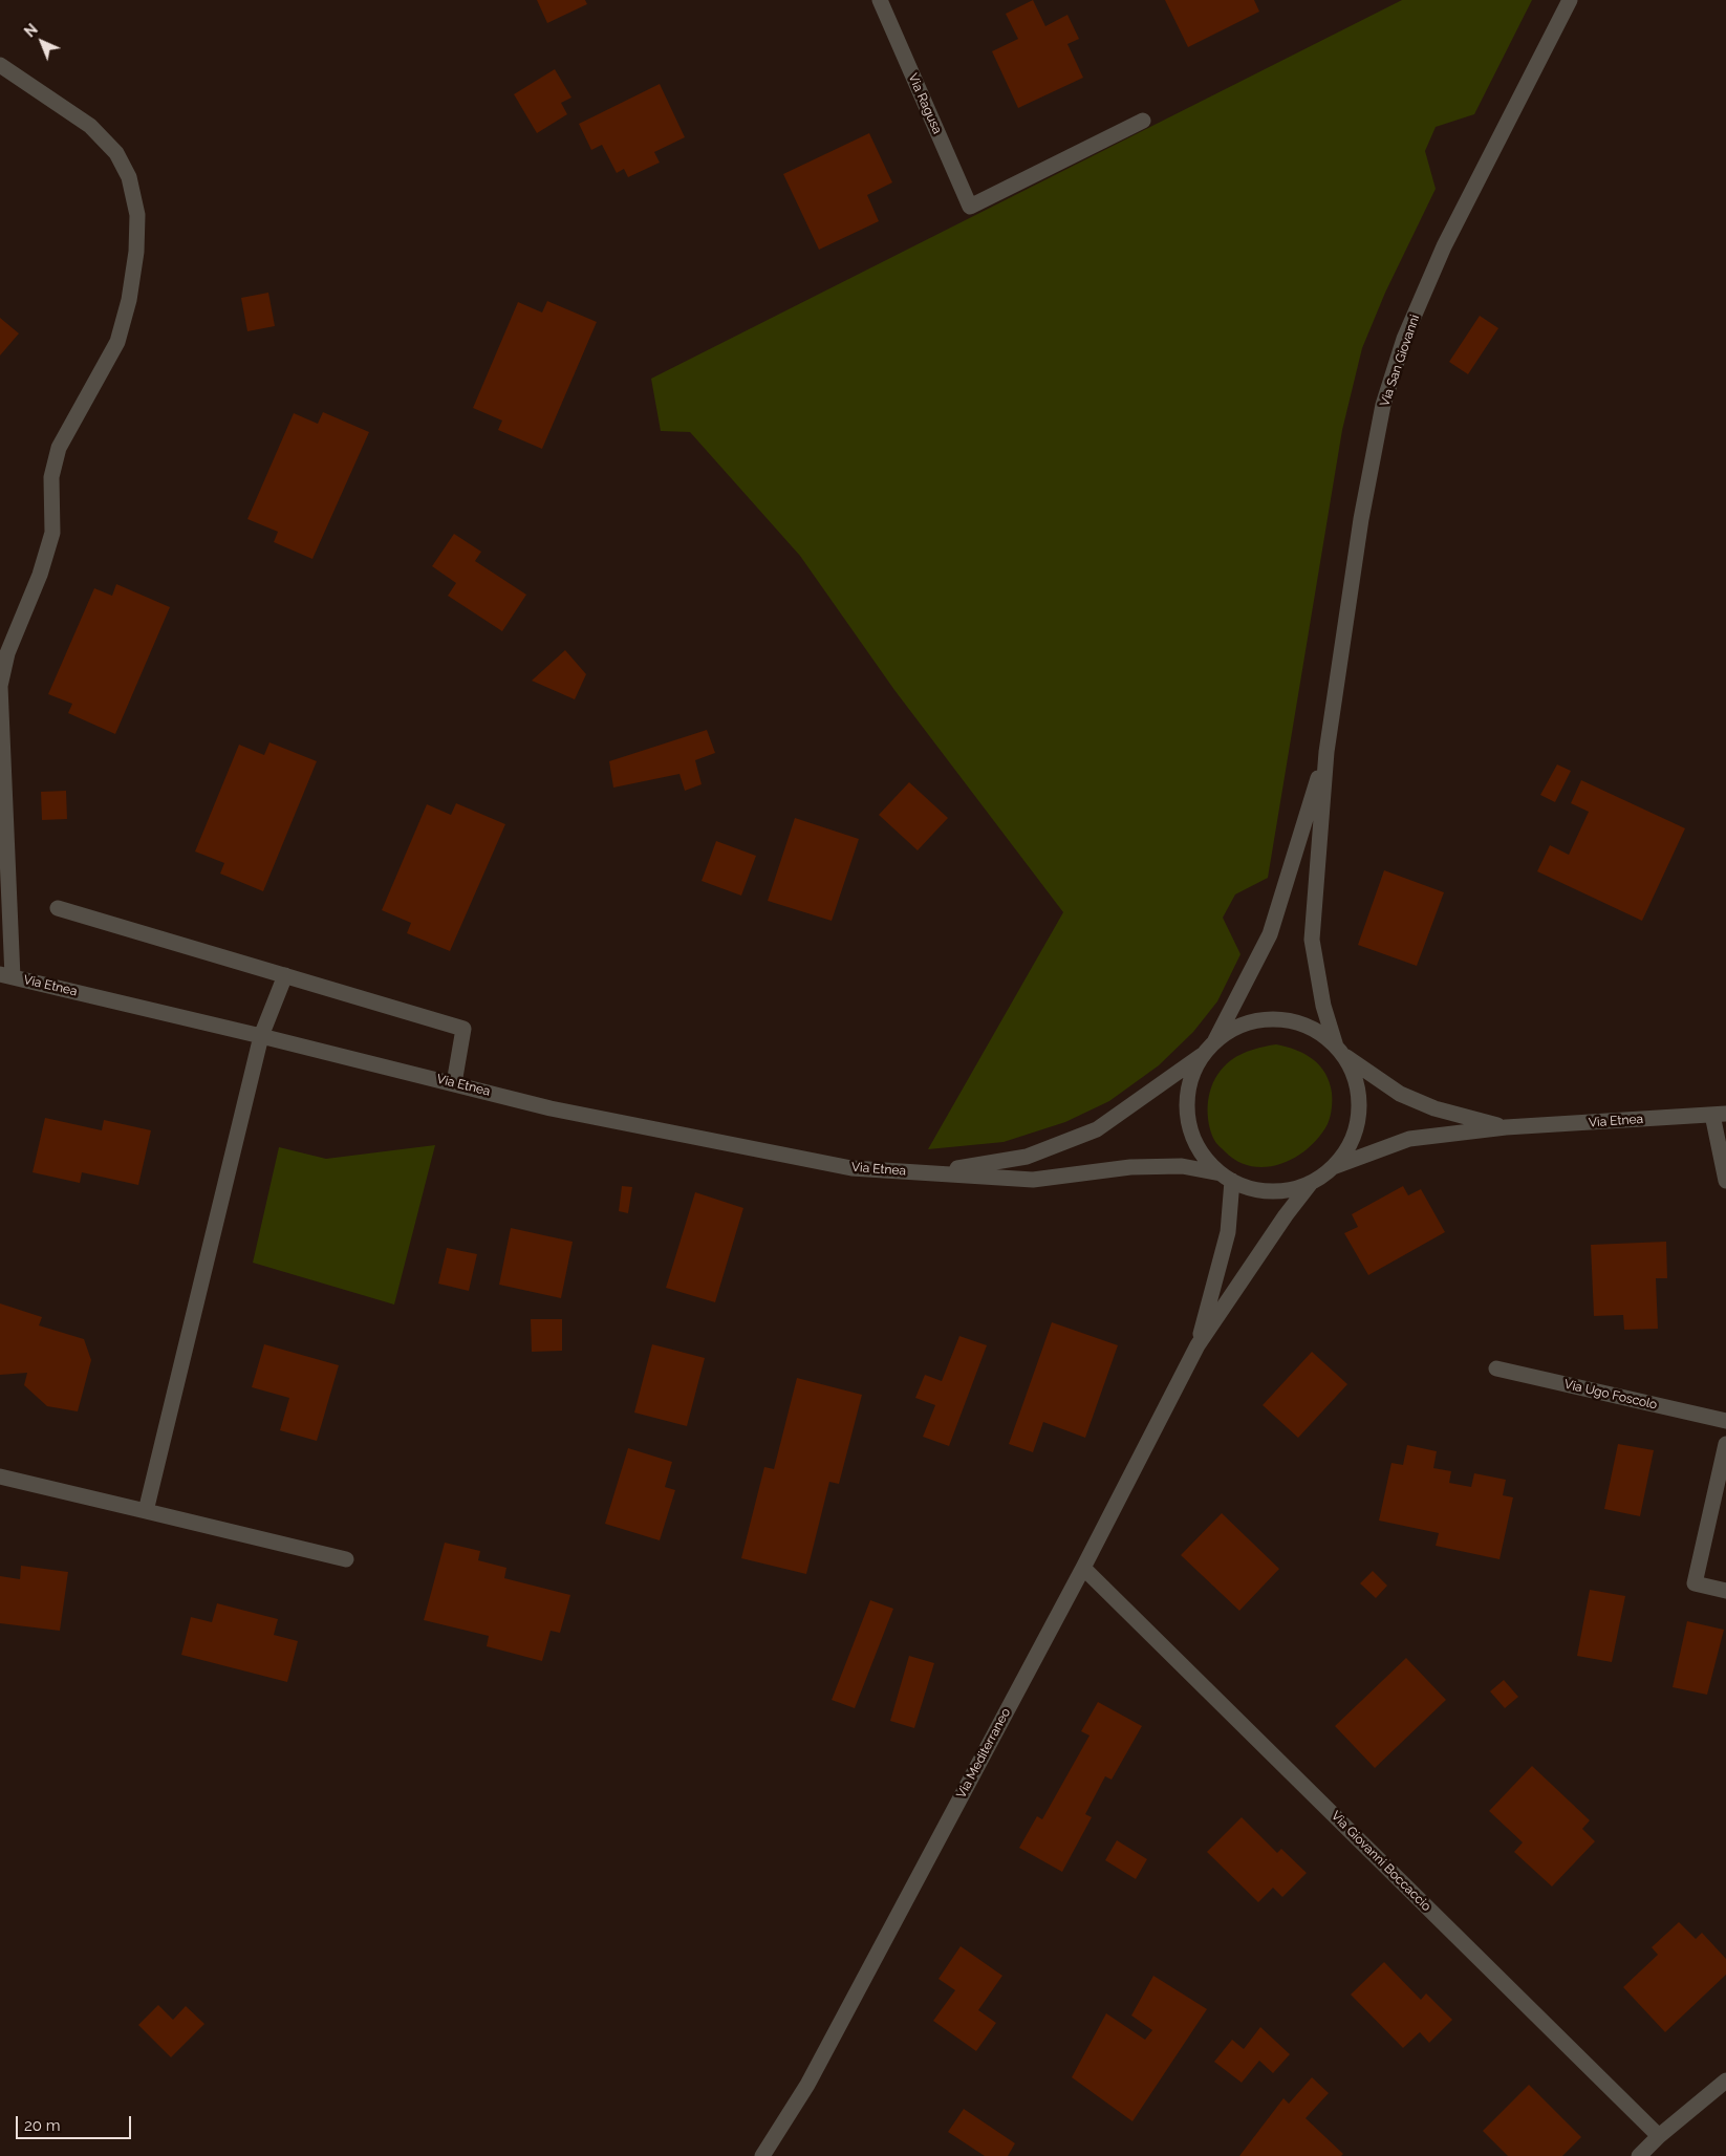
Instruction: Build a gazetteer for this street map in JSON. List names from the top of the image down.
{
  "streets": {
    "street": [
      "Via Ragusa",
      "Via San Giovanni",
      "Via Etnea",
      "Via Ugo Foscolo",
      "Via Mediterraneo",
      "Via Giovanni Boccaccio"
    ]
  },
  "crossings": [
    ["Via Mediterraneo", "Via Giovanni Boccaccio"]
  ],
  "scale_bar": "20 m",
  "north": "top left"
}
